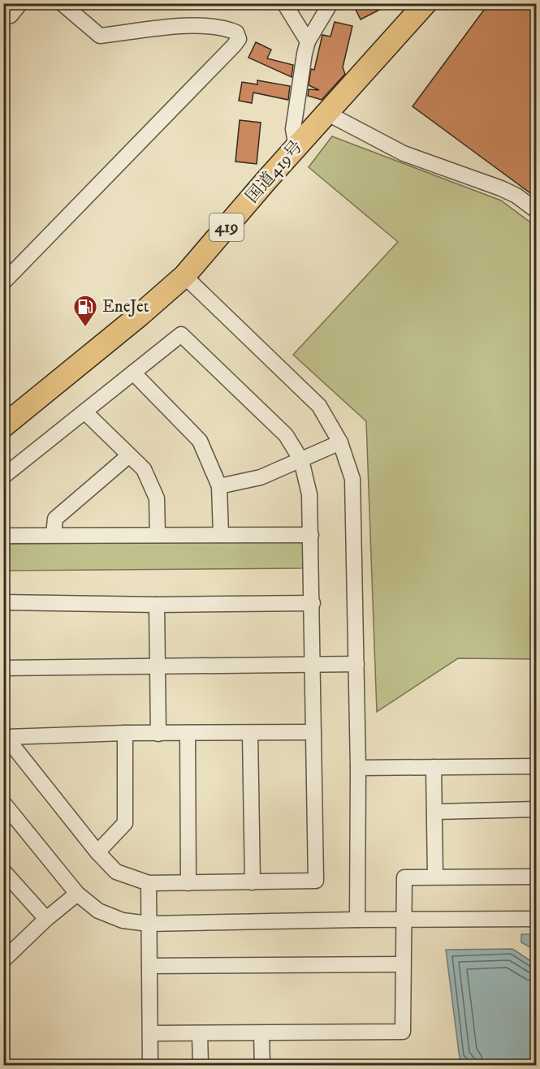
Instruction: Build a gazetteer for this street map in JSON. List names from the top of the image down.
{
  "streets": {
    "highway": ["国道419号", "419"]
  },
  "places": {
    "fuel station": ["EneJet"]
  }
}
